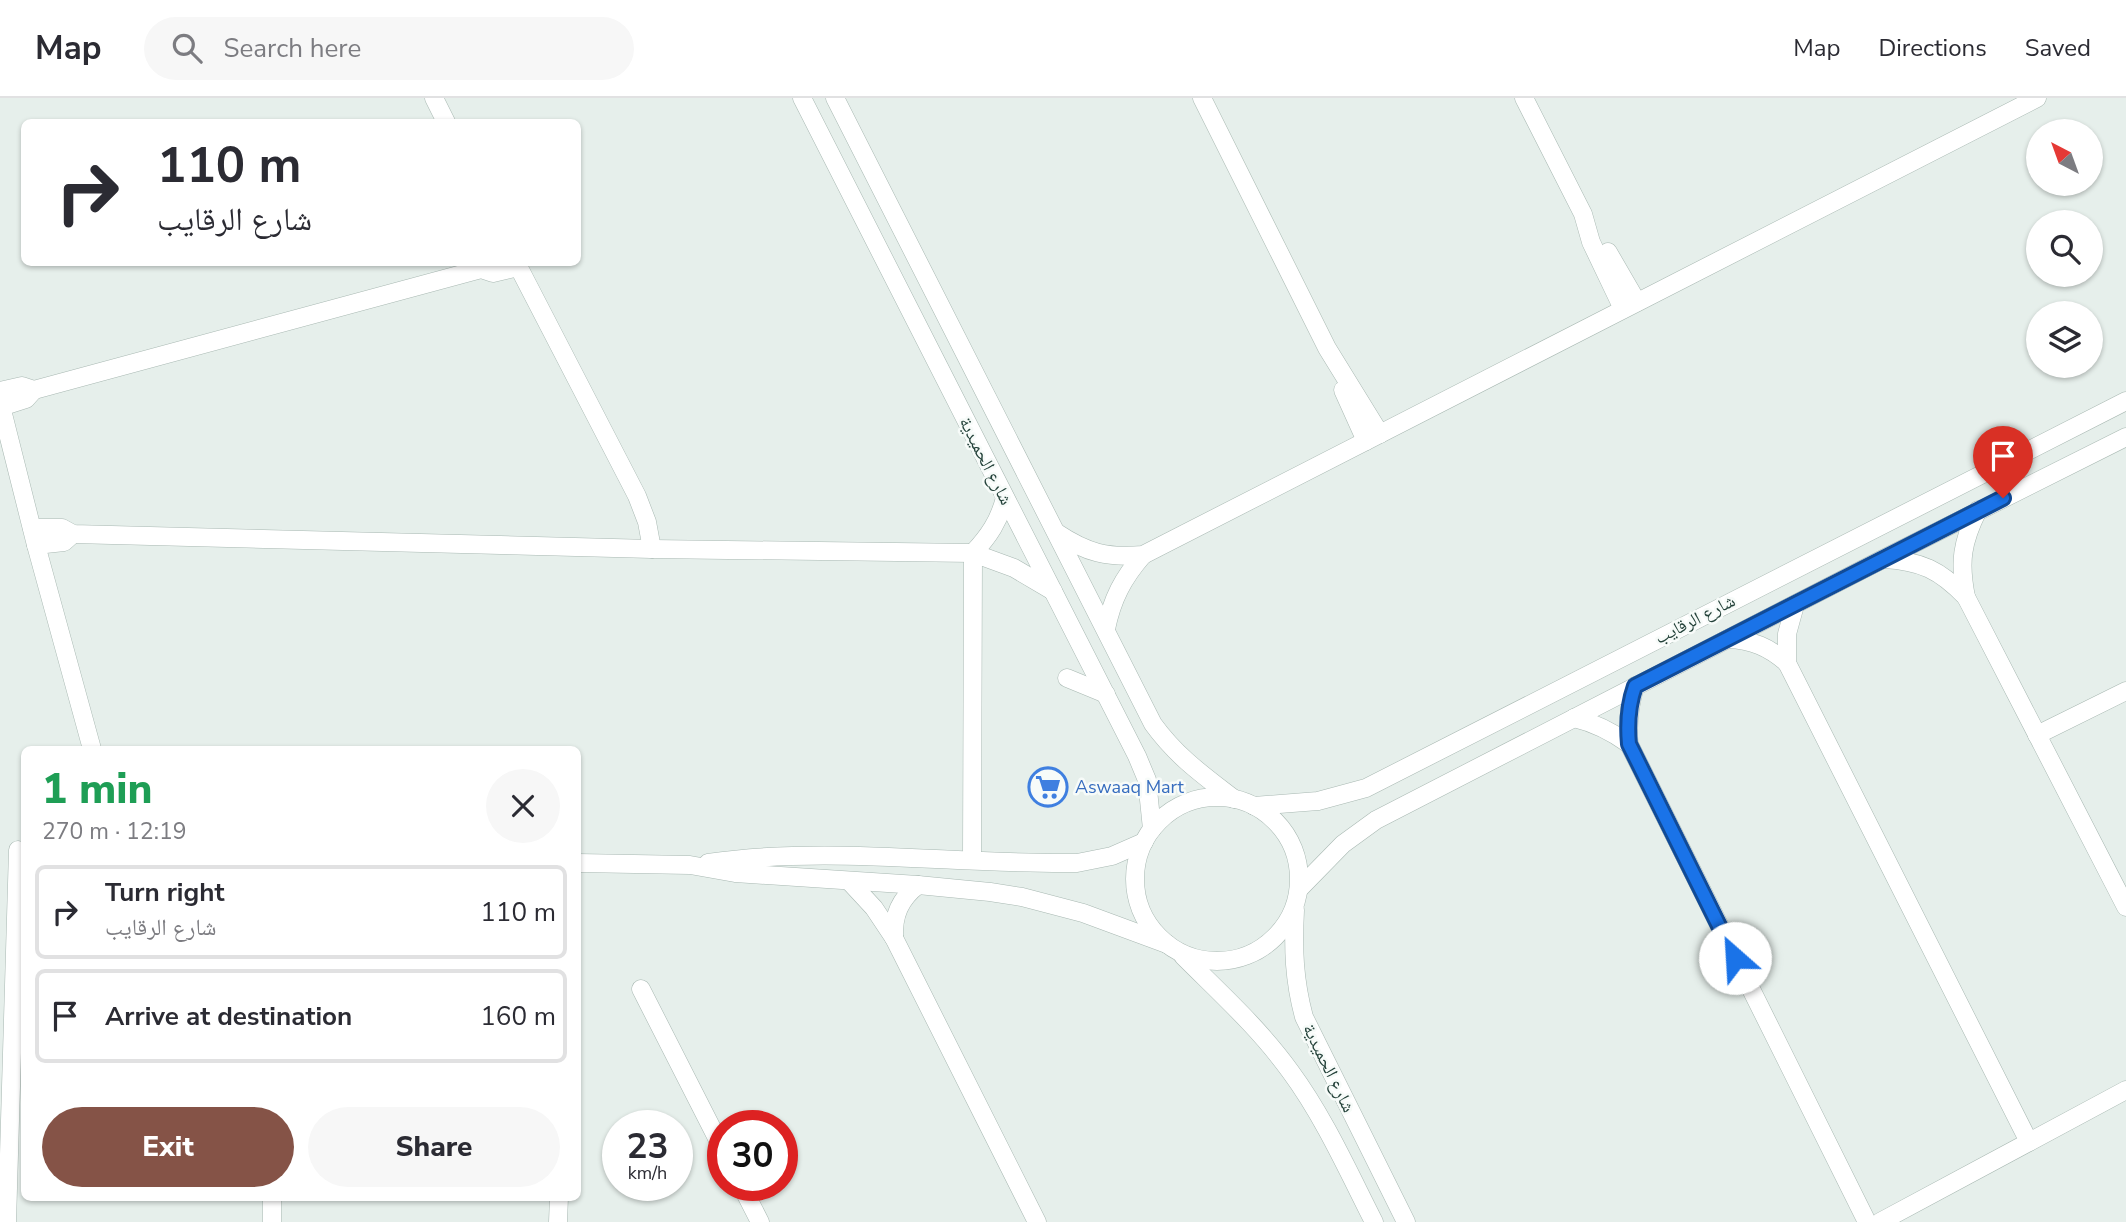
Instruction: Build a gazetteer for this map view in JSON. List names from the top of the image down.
{
  "streets": {
    "street": ["شارع الحميدية", "شارع الرقايب"]
  },
  "crossings": [
    ["شارع الحميدية", "شارع الرقايب"]
  ],
  "places": {
    "supermarket": ["Aswaaq Mart"]
  },
  "north": "top left",
  "page": {
    "header": "Map",
    "search": "Search here",
    "nav": ["Map", "Directions", "Saved"],
    "turn": ["110 m", "شارع الرقايب"],
    "heading": ["1 min", "270 m · 12:19"],
    "list": [
      {
        "name": "Turn right",
        "note": "شارع الرقايب",
        "value": "110 m"
      },
      {
        "name": "Arrive at destination",
        "value": "160 m"
      }
    ],
    "buttons": ["Exit", "Share"],
    "speed": "23 km/h",
    "limit": "30"
  }
}
